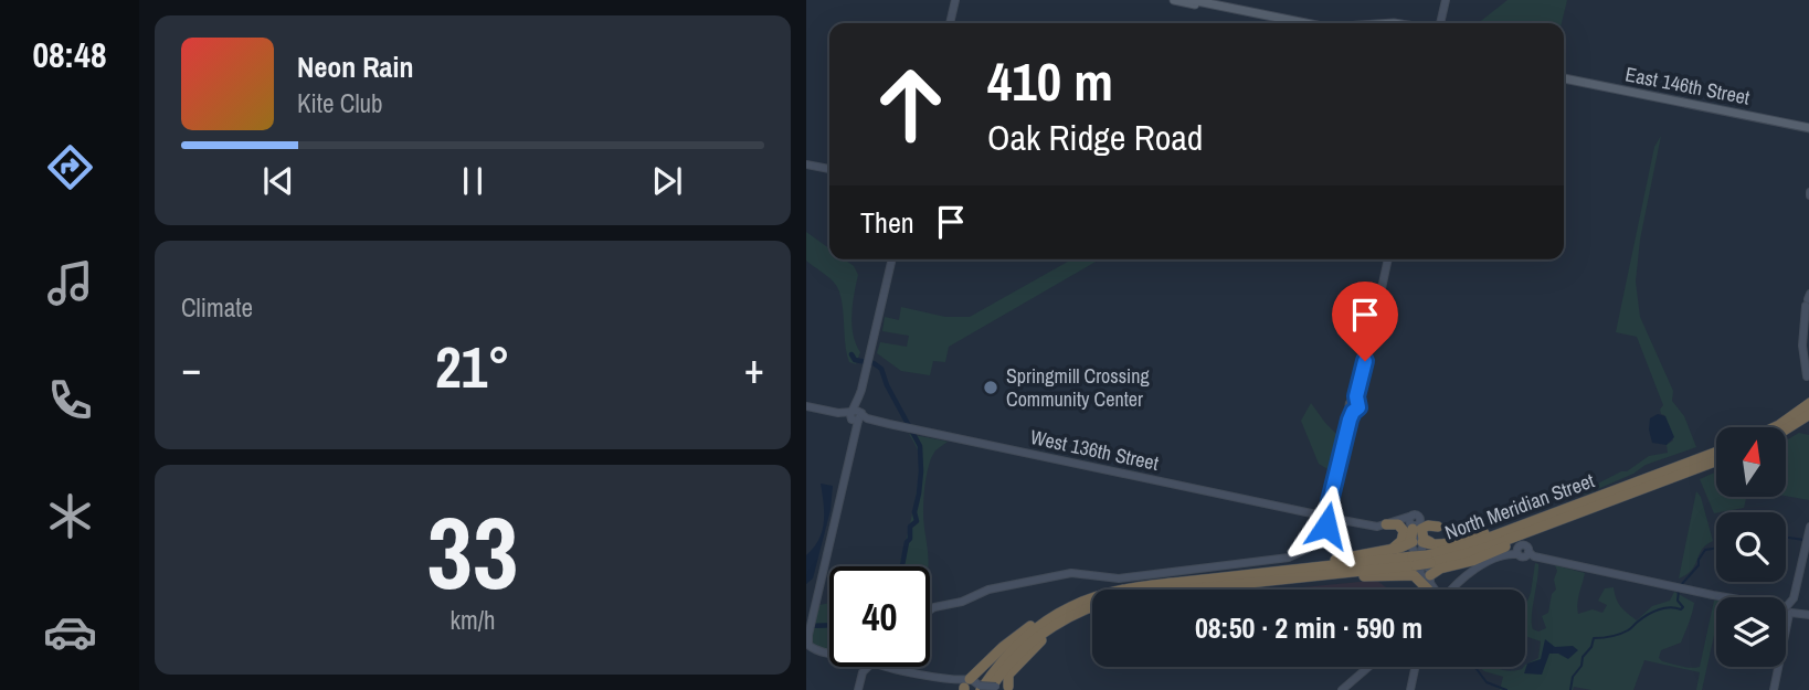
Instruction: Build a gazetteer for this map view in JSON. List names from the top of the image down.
{
  "streets": {
    "highway": ["North Meridian Street"],
    "main road": ["East 146th Street"],
    "street": ["West 136th Street"]
  },
  "places": ["Springmill Crossing Community Center"],
  "north": "top",
  "page": {
    "tabs": "08:48",
    "turn": ["410 m", "Oak Ridge Road"],
    "song": ["Neon Rain", "Kite Club"],
    "then": "Then",
    "tile": [
      "Climate",
      ["33", "km/h"]
    ],
    "heat": ["−", "21°", "+"],
    "limit": "40",
    "trip": "08:50 · 2 min · 590 m"
  }
}
